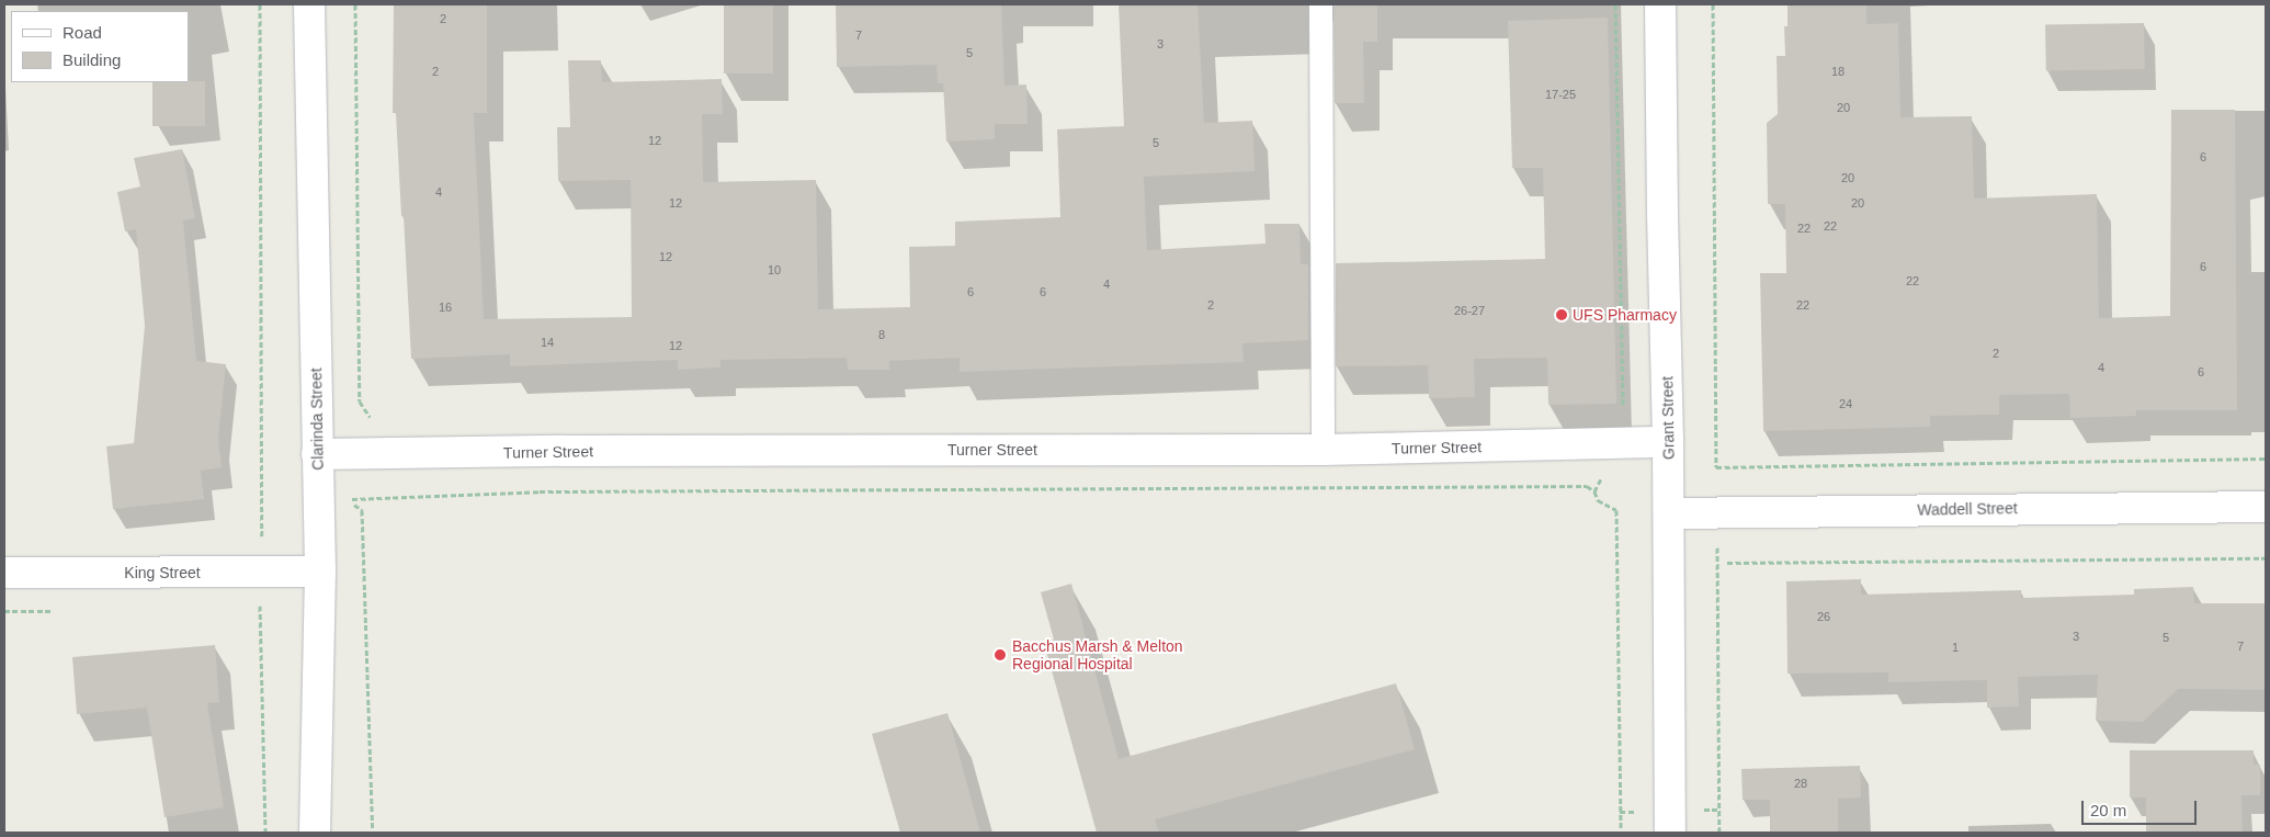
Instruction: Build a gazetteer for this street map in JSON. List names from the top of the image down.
{
  "streets": {
    "street": [
      "Grant Street",
      "Clarinda Street",
      "Turner Street",
      "Waddell Street",
      "King Street"
    ]
  },
  "crossings": [
    ["Grant Street", "Turner Street"],
    ["Grant Street", "Waddell Street"],
    ["Clarinda Street", "Turner Street"],
    ["Clarinda Street", "King Street"]
  ],
  "places": ["UFS Pharmacy", "Bacchus Marsh & Melton Regional Hospital"],
  "house_numbers": [
    "2",
    "7",
    "3",
    "5",
    "2",
    "18",
    "17-25",
    "20",
    "12",
    "5",
    "6",
    "20",
    "4",
    "12",
    "20",
    "22",
    "22",
    "12",
    "6",
    "10",
    "22",
    "4",
    "6",
    "6",
    "2",
    "22",
    "16",
    "26-27",
    "8",
    "14",
    "12",
    "2",
    "4",
    "6",
    "24",
    "26",
    "3",
    "5",
    "7",
    "1",
    "28"
  ],
  "legend": ["Road", "Building"],
  "scale_bar": "20 m"
}
